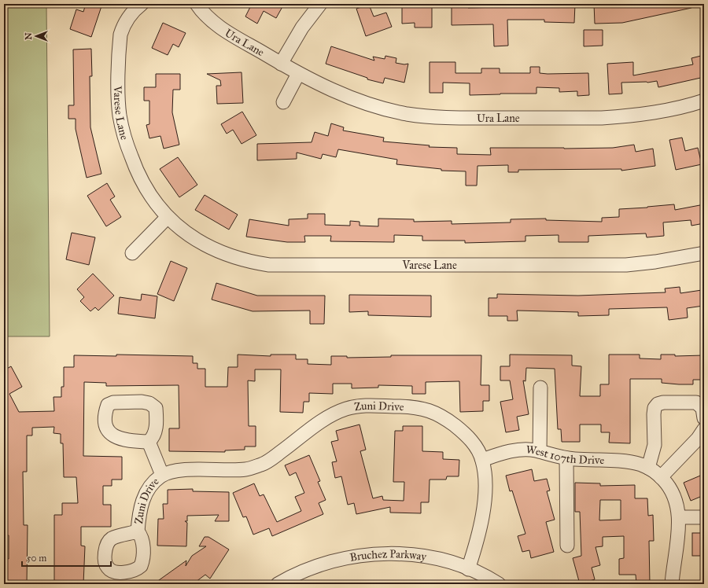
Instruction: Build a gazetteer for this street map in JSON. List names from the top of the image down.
{
  "streets": {
    "street": [
      "Ura Lane",
      "Varese Lane",
      "Zuni Drive",
      "West 107th Drive",
      "Bruchez Parkway"
    ]
  },
  "crossings": [
    ["Zuni Drive", "West 107th Drive"],
    ["Zuni Drive", "Bruchez Parkway"]
  ],
  "scale_bar": "50 m",
  "north": "left"
}
